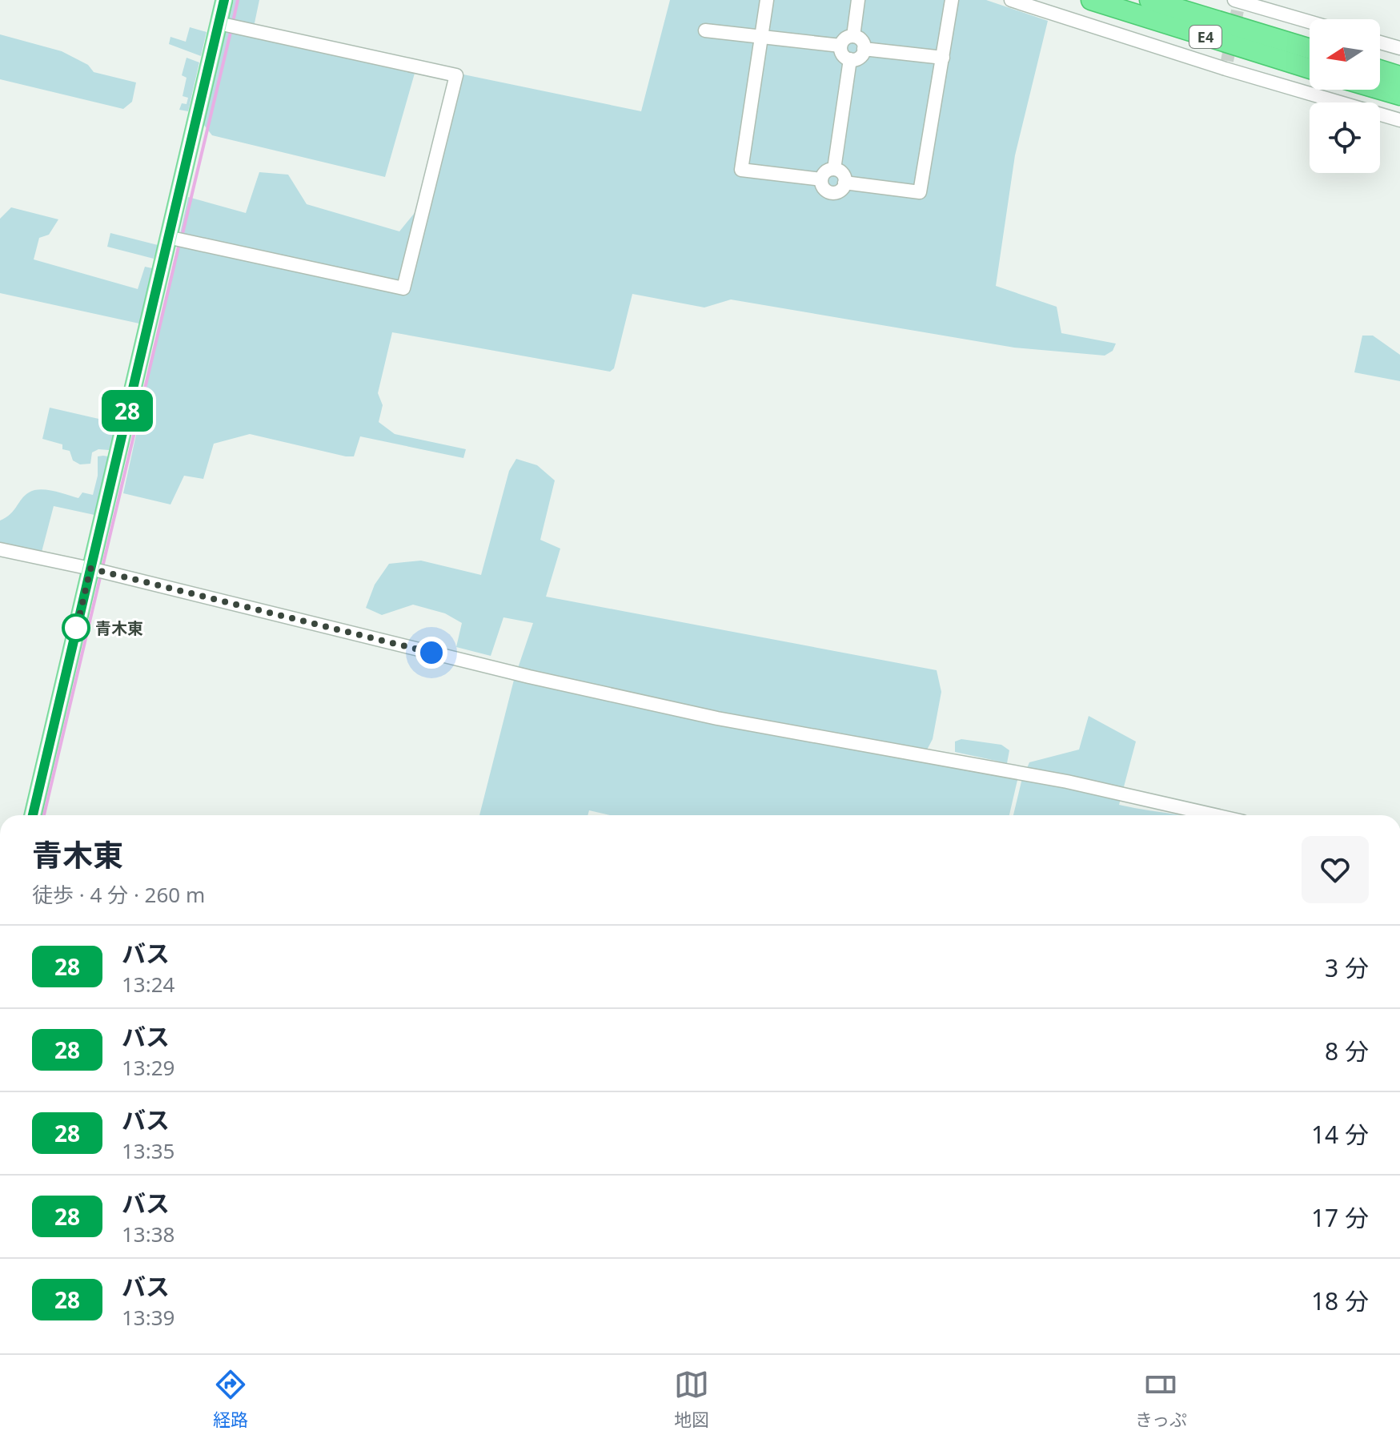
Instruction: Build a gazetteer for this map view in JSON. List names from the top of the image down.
{
  "streets": {
    "highway": ["E4"]
  },
  "places": ["青木東"],
  "lines": ["bus line 28"],
  "north": "left",
  "page": {
    "on_map": "28",
    "heading": ["青木東", "徒歩 · 4 分 · 260 m"],
    "list": [
      {
        "mark": "28",
        "name": "バス",
        "note": "13:24",
        "value": "3 分"
      },
      {
        "mark": "28",
        "name": "バス",
        "note": "13:29",
        "value": "8 分"
      },
      {
        "mark": "28",
        "name": "バス",
        "note": "13:35",
        "value": "14 分"
      },
      {
        "mark": "28",
        "name": "バス",
        "note": "13:38",
        "value": "17 分"
      },
      {
        "mark": "28",
        "name": "バス",
        "note": "13:39",
        "value": "18 分"
      }
    ],
    "tabs": ["経路", "地図", "きっぷ"]
  }
}
